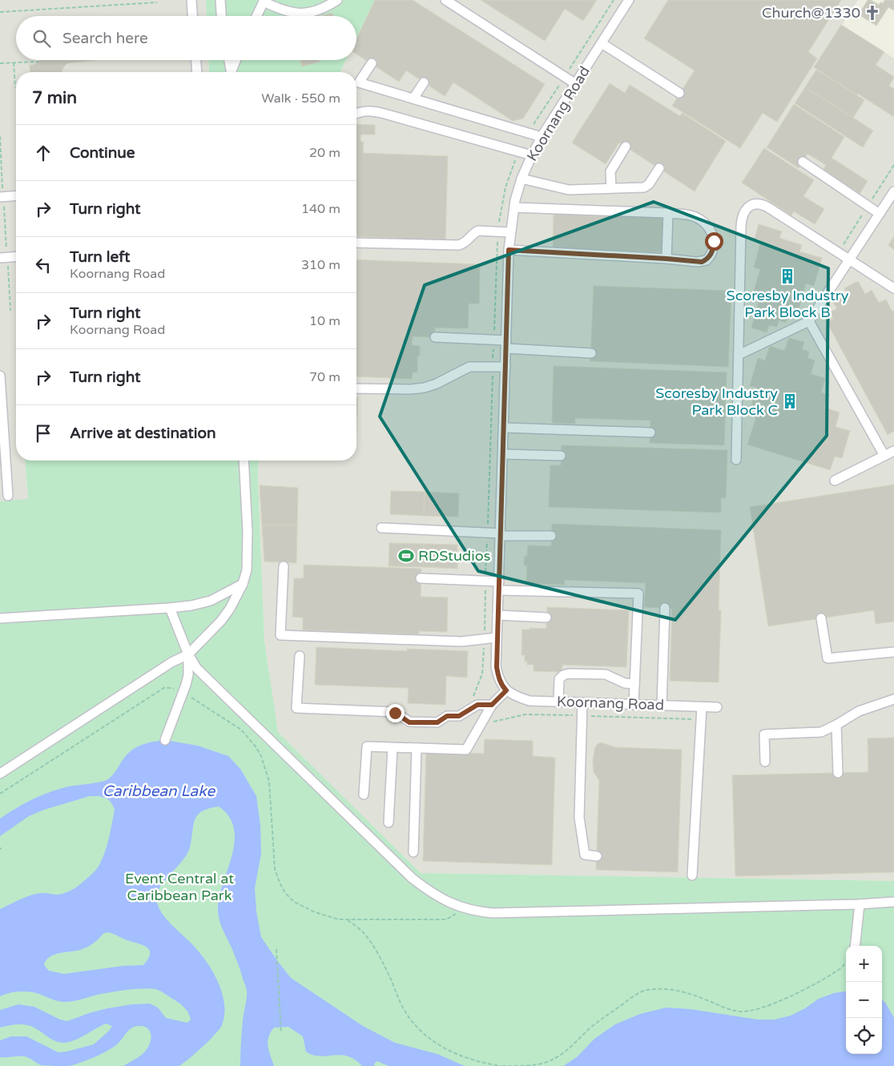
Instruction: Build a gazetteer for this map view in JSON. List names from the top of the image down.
{
  "streets": {
    "street": ["Koornang Road"]
  },
  "water": ["Caribbean Lake"],
  "parks": ["Event Central at Caribbean Park"],
  "places": {
    "church": ["Church@1330"],
    "building": ["Scoresby Industry Park Block B", "Scoresby Industry Park Block C"],
    "sports": ["RDStudios"]
  },
  "page": {
    "search": "Search here",
    "heading": ["7 min", "Walk · 550 m"],
    "list": [
      ["Continue", "20 m"],
      ["Turn right", "140 m"],
      ["Turn left", "Koornang Road", "310 m"],
      ["Turn right", "Koornang Road", "10 m"],
      ["Turn right", "70 m"],
      "Arrive at destination"
    ],
    "map_buttons": ["+", "−"]
  }
}
